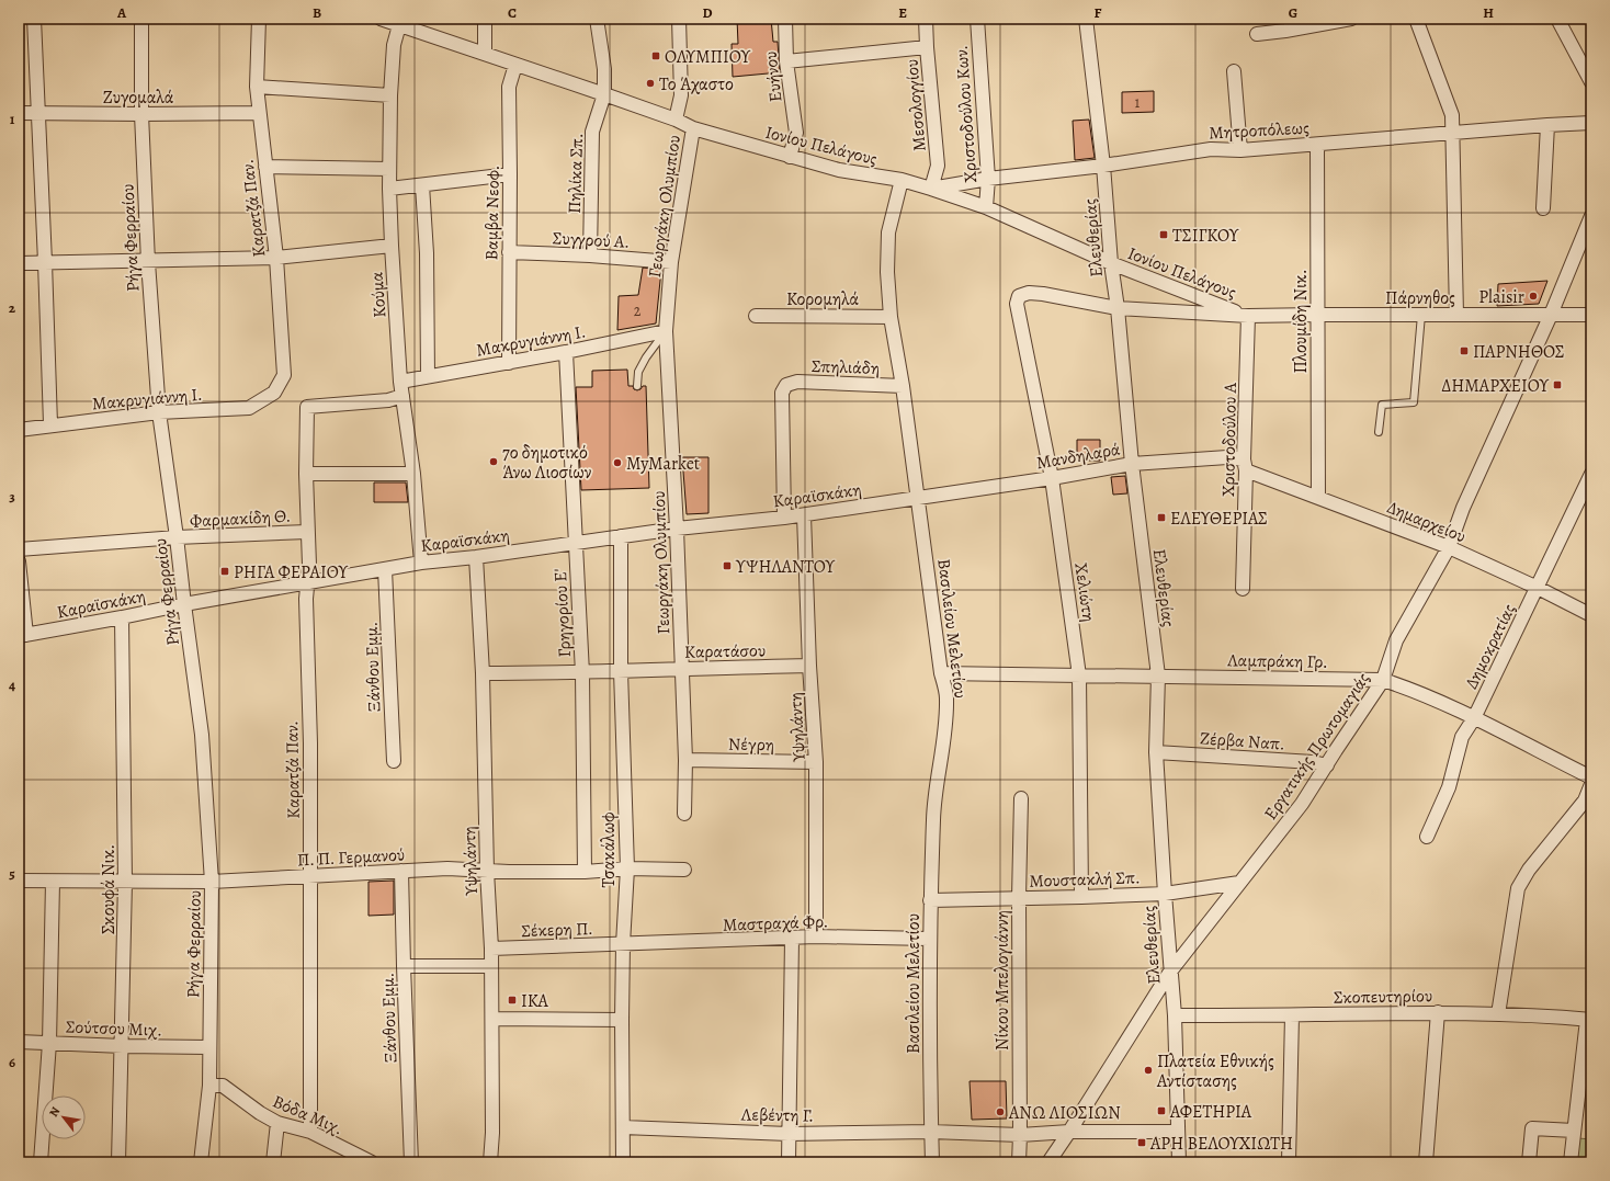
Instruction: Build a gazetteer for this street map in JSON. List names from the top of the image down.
{
  "streets": {
    "street": [
      "Ευήνου",
      "Ζυγομαλά",
      "Μεσολογγίου",
      "Χριστοδούλου Κων.",
      "Μητροπόλεως",
      "Ιονίου Πελάγους",
      "Πηλίκα Σπ.",
      "Γεωργάκη Ολυμπίου",
      "Καρατζά Παν.",
      "Βαμβα Νεοφ.",
      "Ρήγα Φερραίου",
      "Ελευθερίας",
      "Συγγρού Α.",
      "Κούμα",
      "Πάρνηθος",
      "Κορομηλά",
      "Πλουμίδη Νικ.",
      "Μακρυγιάννη Ι.",
      "Σπηλιάδη",
      "Χριστοδούλου Α",
      "Μανδηλαρά",
      "Καραϊσκάκη",
      "Φαρμακίδη Θ.",
      "Δημαρχείου",
      "Χελιώτη",
      "Γρηγορίου Ε'",
      "Βασιλείου Μελετίου",
      "Δημοκρατίας",
      "Καρατάσου",
      "Λαμπράκη Γρ.",
      "Ξάνθου Εμμ.",
      "Υψηλάντη",
      "Ζέρβα Ναπ.",
      "Νέγρη",
      "Εργατικής Πρωτομαγιάς",
      "Τσακάλωφ",
      "Π. Π. Γερμανού",
      "Μουστακλή Σπ.",
      "Σκουφά Νικ.",
      "Μαστραχά Φρ.",
      "Σέκερη Π.",
      "Νίκου Μπελογιάννη",
      "Σκοπευτηρίου",
      "Σούτσου Μιχ.",
      "Βόδα Μιχ.",
      "Λεβέντη Γ."
    ]
  },
  "crossings": [
    ["Ευήνου", "Ιονίου Πελάγους"],
    ["Ζυγομαλά", "Καρατζά Παν."],
    ["Ζυγομαλά", "Ρήγα Φερραίου"],
    ["Μεσολογγίου", "Μητροπόλεως"],
    ["Μεσολογγίου", "Ιονίου Πελάγους"],
    ["Χριστοδούλου Κων.", "Μητροπόλεως"],
    ["Χριστοδούλου Κων.", "Ιονίου Πελάγους"],
    ["Μητροπόλεως", "Ιονίου Πελάγους"],
    ["Μητροπόλεως", "Ελευθερίας"],
    ["Μητροπόλεως", "Πλουμίδη Νικ."],
    ["Ιονίου Πελάγους", "Πηλίκα Σπ."],
    ["Ιονίου Πελάγους", "Γεωργάκη Ολυμπίου"],
    ["Ιονίου Πελάγους", "Βαμβα Νεοφ."],
    ["Ιονίου Πελάγους", "Ελευθερίας"],
    ["Ιονίου Πελάγους", "Κούμα"],
    ["Ιονίου Πελάγους", "Πάρνηθος"],
    ["Ιονίου Πελάγους", "Χριστοδούλου Α"],
    ["Ιονίου Πελάγους", "Βασιλείου Μελετίου"],
    ["Πηλίκα Σπ.", "Συγγρού Α."],
    ["Γεωργάκη Ολυμπίου", "Συγγρού Α."],
    ["Γεωργάκη Ολυμπίου", "Μακρυγιάννη Ι."],
    ["Γεωργάκη Ολυμπίου", "Καραϊσκάκη"],
    ["Γεωργάκη Ολυμπίου", "Καρατάσου"],
    ["Γεωργάκη Ολυμπίου", "Νέγρη"],
    ["Καρατζά Παν.", "Κούμα"],
    ["Καρατζά Παν.", "Μακρυγιάννη Ι."],
    ["Καρατζά Παν.", "Καραϊσκάκη"],
    ["Καρατζά Παν.", "Φαρμακίδη Θ."],
    ["Καρατζά Παν.", "Π. Π. Γερμανού"],
    ["Καρατζά Παν.", "Βόδα Μιχ."],
    ["Βαμβα Νεοφ.", "Συγγρού Α."],
    ["Βαμβα Νεοφ.", "Μακρυγιάννη Ι."],
    ["Ρήγα Φερραίου", "Μακρυγιάννη Ι."],
    ["Ρήγα Φερραίου", "Καραϊσκάκη"],
    ["Ρήγα Φερραίου", "Φαρμακίδη Θ."],
    ["Ρήγα Φερραίου", "Π. Π. Γερμανού"],
    ["Ρήγα Φερραίου", "Σούτσου Μιχ."],
    ["Ρήγα Φερραίου", "Βόδα Μιχ."],
    ["Ελευθερίας", "Πάρνηθος"],
    ["Ελευθερίας", "Μανδηλαρά"],
    ["Ελευθερίας", "Λαμπράκη Γρ."],
    ["Ελευθερίας", "Ζέρβα Ναπ."],
    ["Ελευθερίας", "Εργατικής Πρωτομαγιάς"],
    ["Ελευθερίας", "Μουστακλή Σπ."],
    ["Ελευθερίας", "Σκοπευτηρίου"],
    ["Ελευθερίας", "Λεβέντη Γ."],
    ["Κούμα", "Μακρυγιάννη Ι."],
    ["Κούμα", "Καραϊσκάκη"],
    ["Πάρνηθος", "Πλουμίδη Νικ."],
    ["Πάρνηθος", "Χριστοδούλου Α"],
    ["Πάρνηθος", "Χελιώτη"],
    ["Πάρνηθος", "Εργατικής Πρωτομαγιάς"],
    ["Κορομηλά", "Βασιλείου Μελετίου"],
    ["Πλουμίδη Νικ.", "Δημαρχείου"],
    ["Μακρυγιάννη Ι.", "Γρηγορίου Ε'"],
    ["Σπηλιάδη", "Καραϊσκάκη"],
    ["Σπηλιάδη", "Βασιλείου Μελετίου"],
    ["Χριστοδούλου Α", "Μανδηλαρά"],
    ["Χριστοδούλου Α", "Δημαρχείου"],
    ["Μανδηλαρά", "Καραϊσκάκη"],
    ["Μανδηλαρά", "Δημαρχείου"],
    ["Μανδηλαρά", "Χελιώτη"],
    ["Μανδηλαρά", "Βασιλείου Μελετίου"],
    ["Καραϊσκάκη", "Γρηγορίου Ε'"],
    ["Καραϊσκάκη", "Βασιλείου Μελετίου"],
    ["Καραϊσκάκη", "Ξάνθου Εμμ."],
    ["Καραϊσκάκη", "Υψηλάντη"],
    ["Καραϊσκάκη", "Τσακάλωφ"],
    ["Καραϊσκάκη", "Σκουφά Νικ."],
    ["Δημαρχείου", "Δημοκρατίας"],
    ["Δημαρχείου", "Εργατικής Πρωτομαγιάς"],
    ["Χελιώτη", "Λαμπράκη Γρ."],
    ["Χελιώτη", "Μουστακλή Σπ."],
    ["Γρηγορίου Ε'", "Καρατάσου"],
    ["Γρηγορίου Ε'", "Π. Π. Γερμανού"],
    ["Βασιλείου Μελετίου", "Λαμπράκη Γρ."],
    ["Βασιλείου Μελετίου", "Μουστακλή Σπ."],
    ["Βασιλείου Μελετίου", "Μαστραχά Φρ."],
    ["Βασιλείου Μελετίου", "Λεβέντη Γ."],
    ["Δημοκρατίας", "Λαμπράκη Γρ."],
    ["Καρατάσου", "Υψηλάντη"],
    ["Καρατάσου", "Τσακάλωφ"],
    ["Λαμπράκη Γρ.", "Εργατικής Πρωτομαγιάς"],
    ["Ξάνθου Εμμ.", "Π. Π. Γερμανού"],
    ["Υψηλάντη", "Νέγρη"],
    ["Υψηλάντη", "Π. Π. Γερμανού"],
    ["Υψηλάντη", "Μαστραχά Φρ."],
    ["Υψηλάντη", "Σέκερη Π."],
    ["Ζέρβα Ναπ.", "Εργατικής Πρωτομαγιάς"],
    ["Εργατικής Πρωτομαγιάς", "Μουστακλή Σπ."],
    ["Εργατικής Πρωτομαγιάς", "Λεβέντη Γ."],
    ["Τσακάλωφ", "Π. Π. Γερμανού"],
    ["Τσακάλωφ", "Μαστραχά Φρ."],
    ["Τσακάλωφ", "Σέκερη Π."],
    ["Τσακάλωφ", "Λεβέντη Γ."],
    ["Π. Π. Γερμανού", "Σκουφά Νικ."],
    ["Μουστακλή Σπ.", "Νίκου Μπελογιάννη"],
    ["Σκουφά Νικ.", "Σούτσου Μιχ."],
    ["Μαστραχά Φρ.", "Σέκερη Π."],
    ["Νίκου Μπελογιάννη", "Λεβέντη Γ."]
  ],
  "places": {
    "transit": [
      "ΟΛΥΜΠΙΟΥ",
      "ΤΣΙΓΚΟΥ",
      "ΠΑΡΝΗΘΟΣ",
      "ΔΗΜΑΡΧΕΙΟΥ",
      "ΕΛΕΥΘΕΡΙΑΣ",
      "ΥΨΗΛΑΝΤΟΥ",
      "ΡΗΓΑ ΦΕΡΑΙΟΥ",
      "ΙΚΑ",
      "ΑΦΕΤΗΡΙΑ",
      "ΑΡΗ ΒΕΛΟΥΧΙΩΤΗ"
    ],
    "other": [
      "Το Άχαστο",
      "Plaisir",
      "7ο δημοτικό Άνω Λιοσίων",
      "MyMarket",
      "Πλατεία Εθνικής Αντίστασης",
      "ΑΝΩ ΛΙΟΣΙΩΝ"
    ]
  },
  "house_numbers": ["1", "2"],
  "north": "top left",
  "grid": {
    "columns": [
      "A",
      "B",
      "C",
      "D",
      "E",
      "F",
      "G",
      "H"
    ],
    "rows": [
      "1",
      "2",
      "3",
      "4",
      "5",
      "6"
    ]
  }
}
